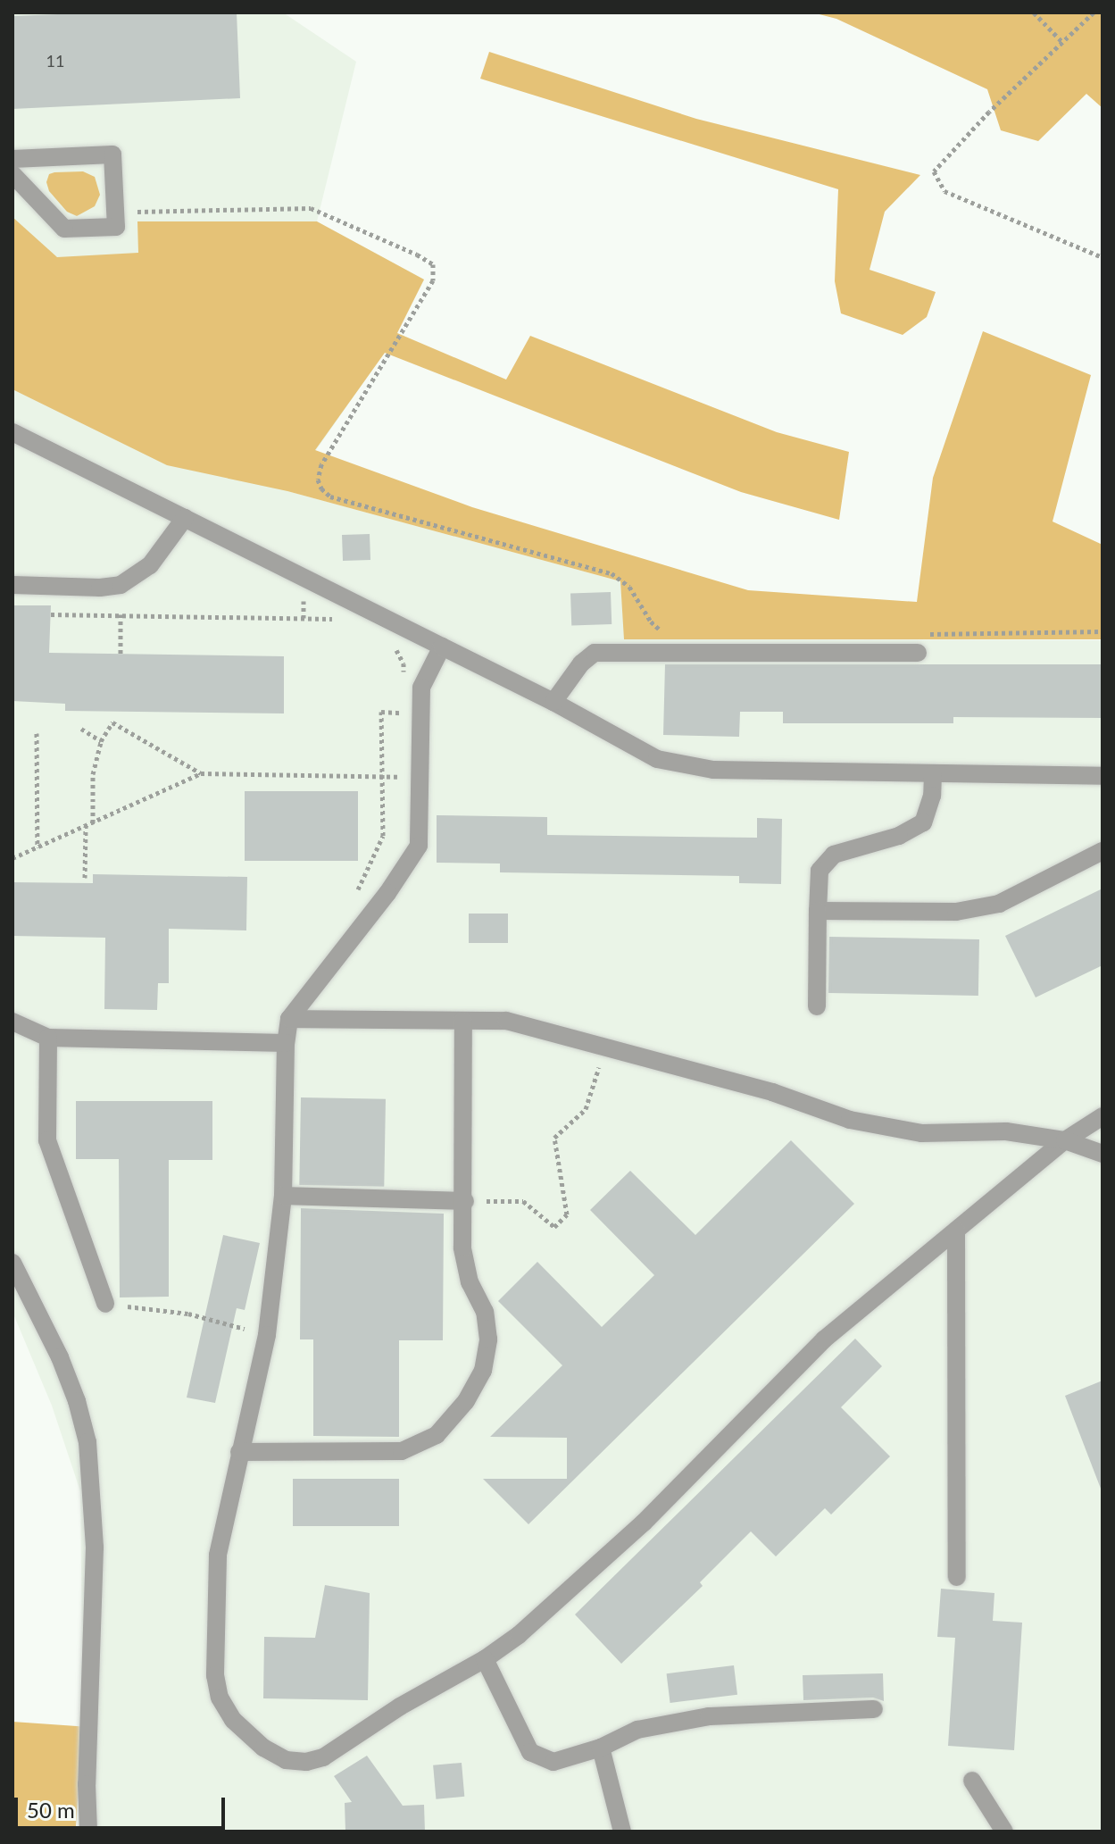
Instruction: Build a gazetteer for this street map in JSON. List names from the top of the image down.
{
  "house_numbers": ["11"],
  "scale_bar": "50 m"
}
